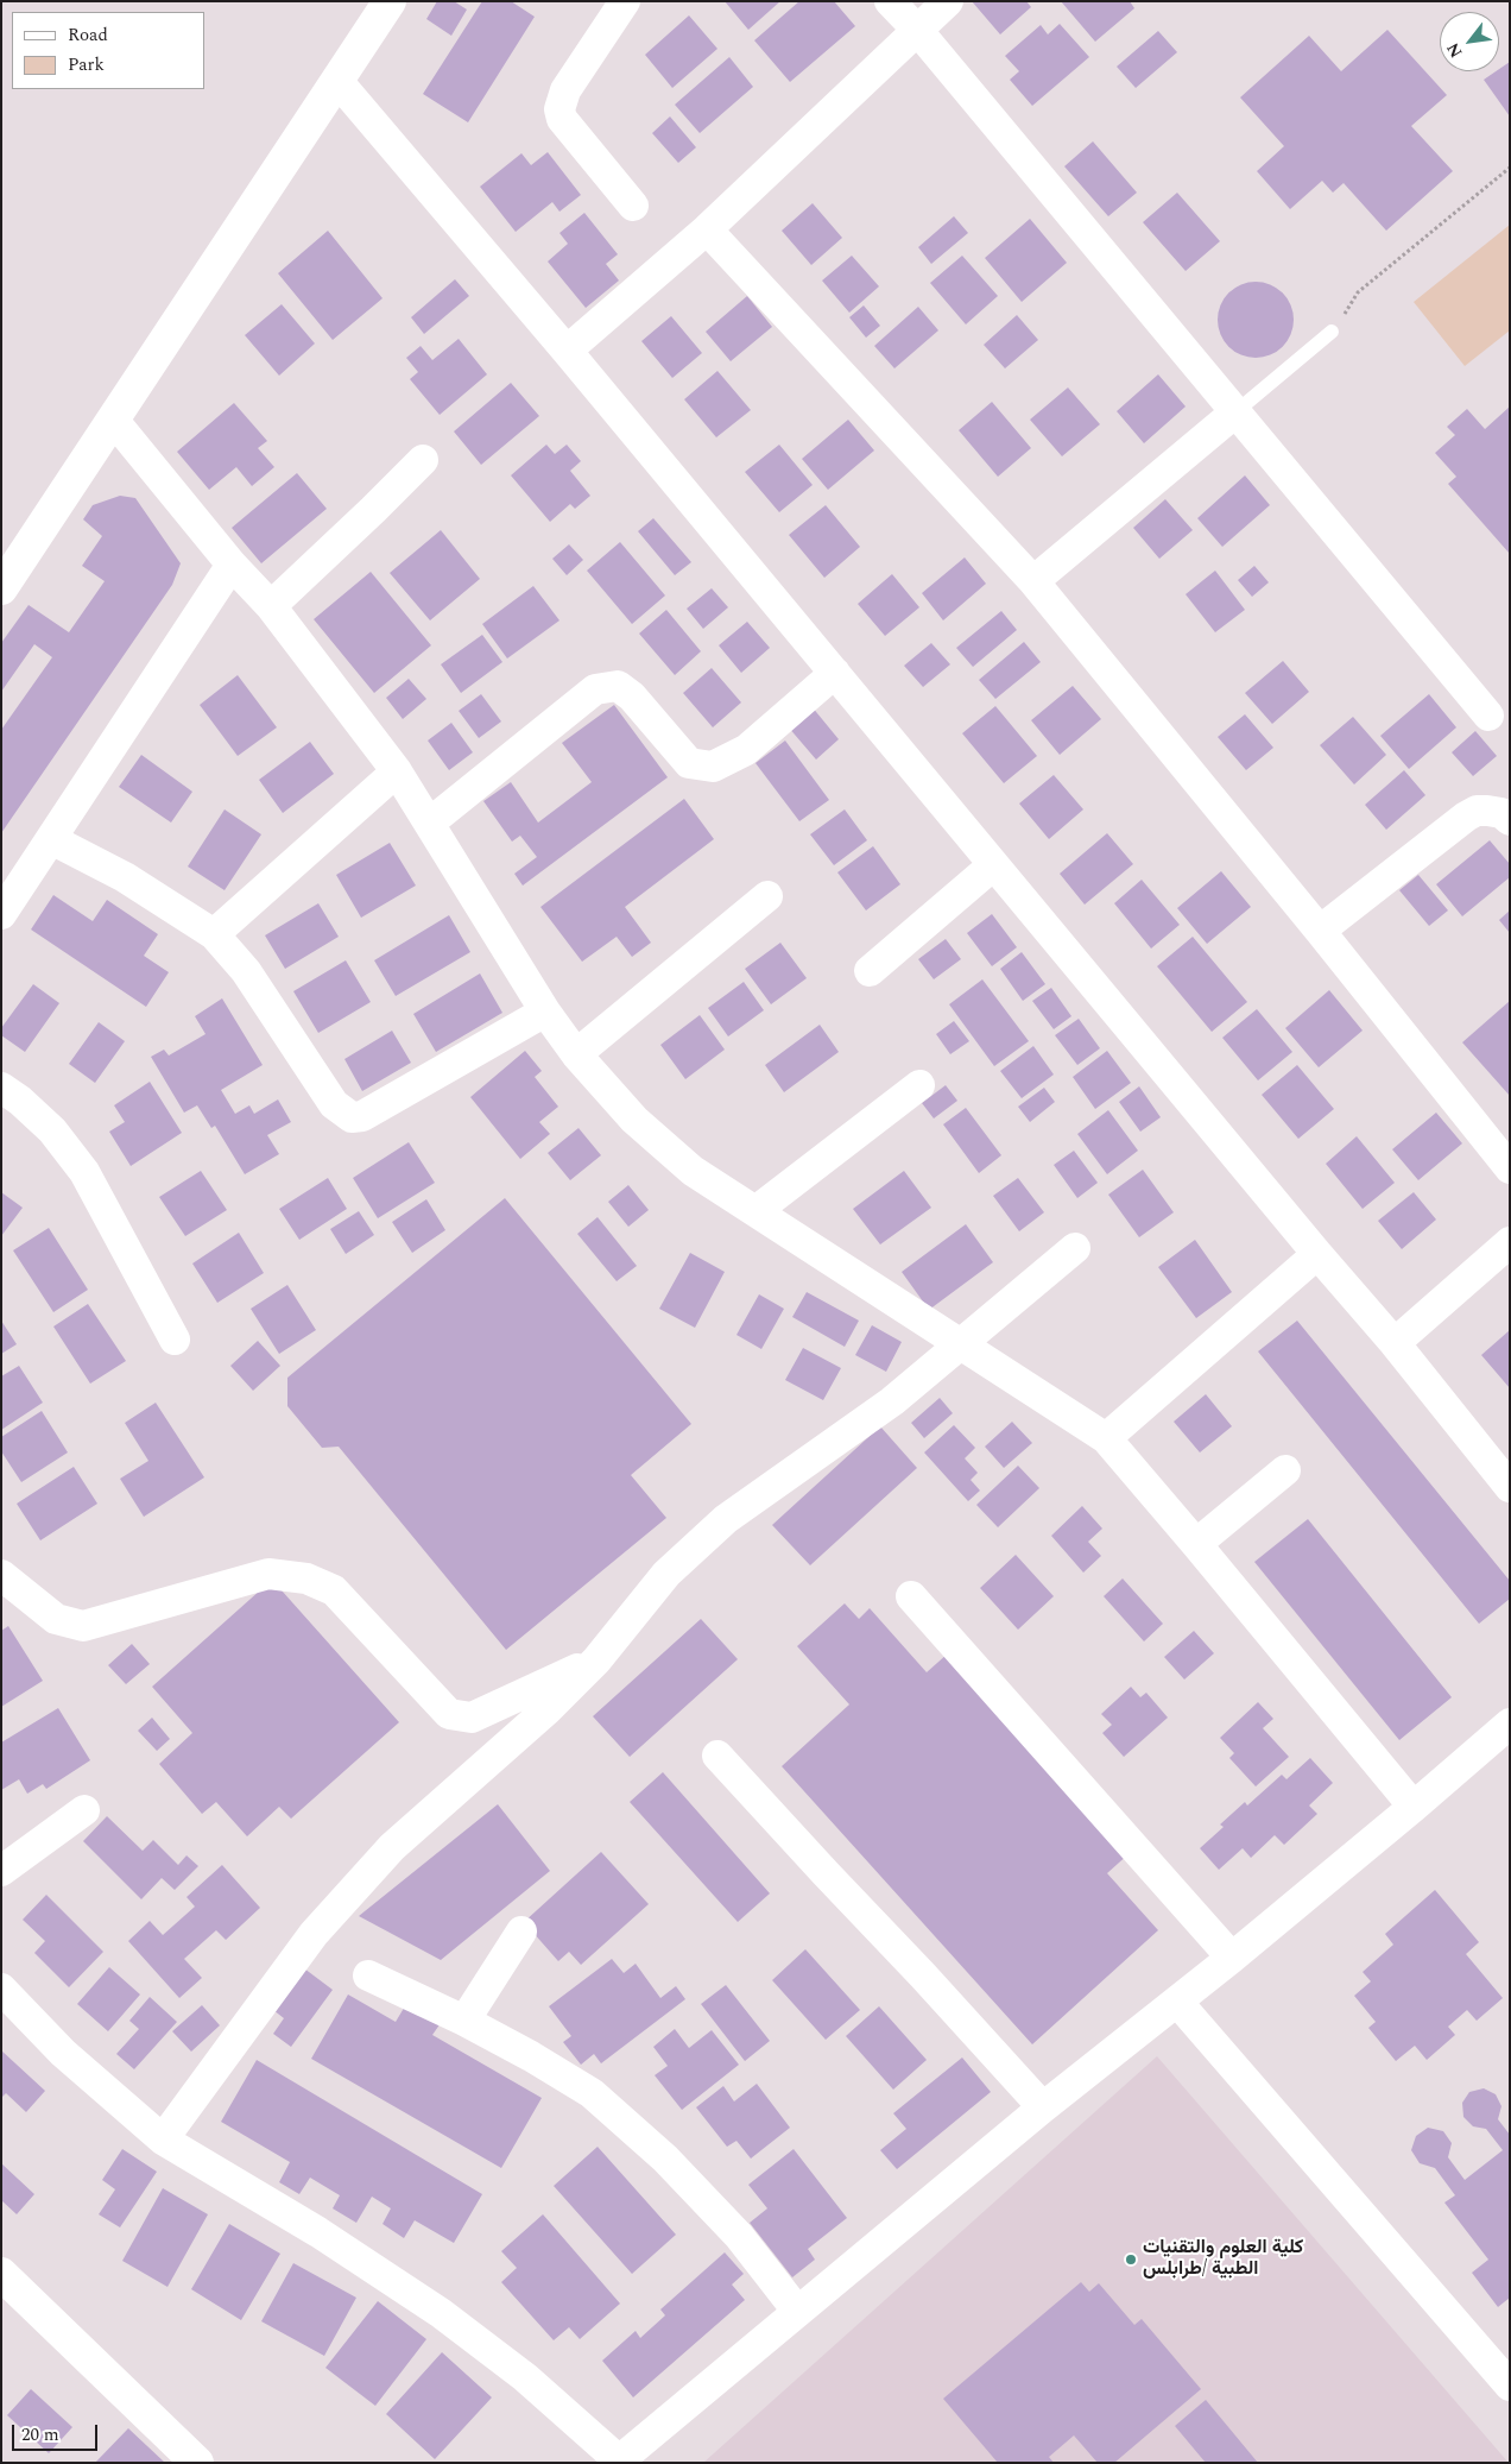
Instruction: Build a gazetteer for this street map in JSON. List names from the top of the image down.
{
  "places": ["كلية العلوم والتقنيات الطبية /طرابلس"],
  "legend": ["Road", "Park"],
  "scale_bar": "20 m",
  "north": "bottom left"
}
